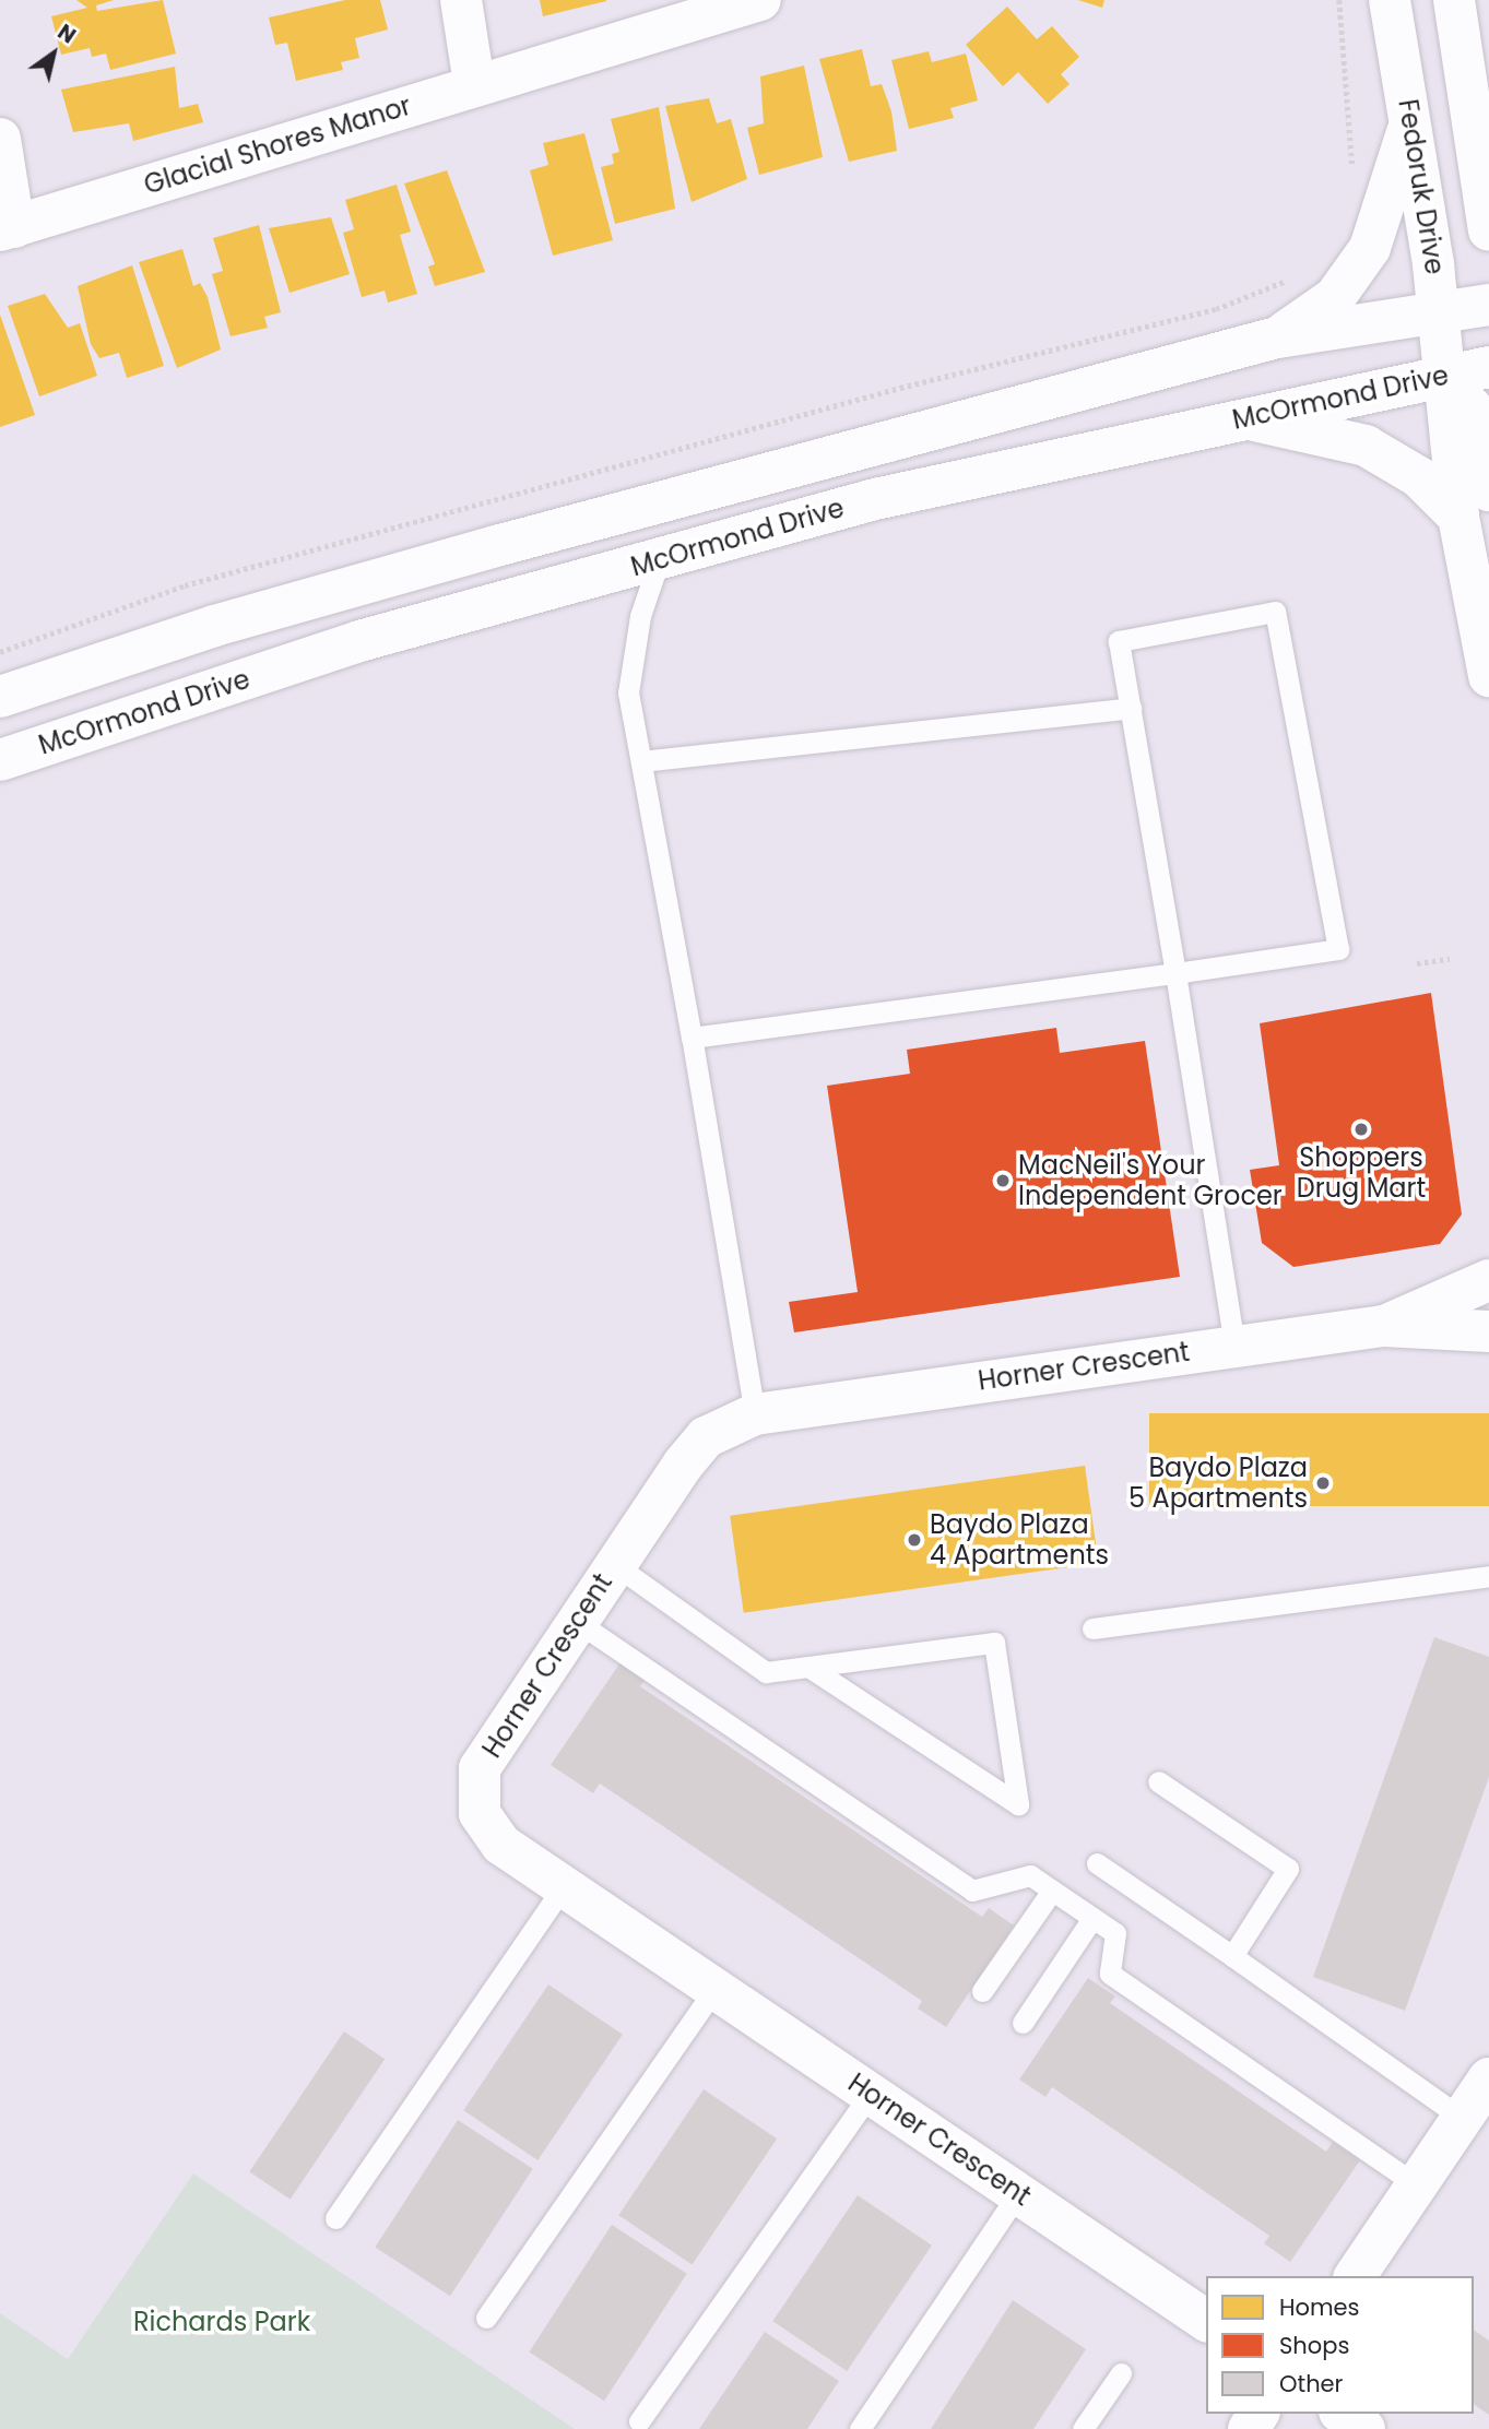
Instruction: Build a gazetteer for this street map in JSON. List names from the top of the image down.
{
  "streets": {
    "main road": [
      "Glacial Shores Manor",
      "Fedoruk Drive",
      "McOrmond Drive",
      "Horner Crescent"
    ]
  },
  "crossings": [
    ["Fedoruk Drive", "McOrmond Drive"]
  ],
  "parks": ["Richards Park"],
  "places": [
    "Shoppers Drug Mart",
    "MacNeil's Your Independent Grocer",
    "Baydo Plaza 5 Apartments",
    "Baydo Plaza 4 Apartments"
  ],
  "legend": ["Homes", "Shops", "Other"],
  "north": "top right"
}
